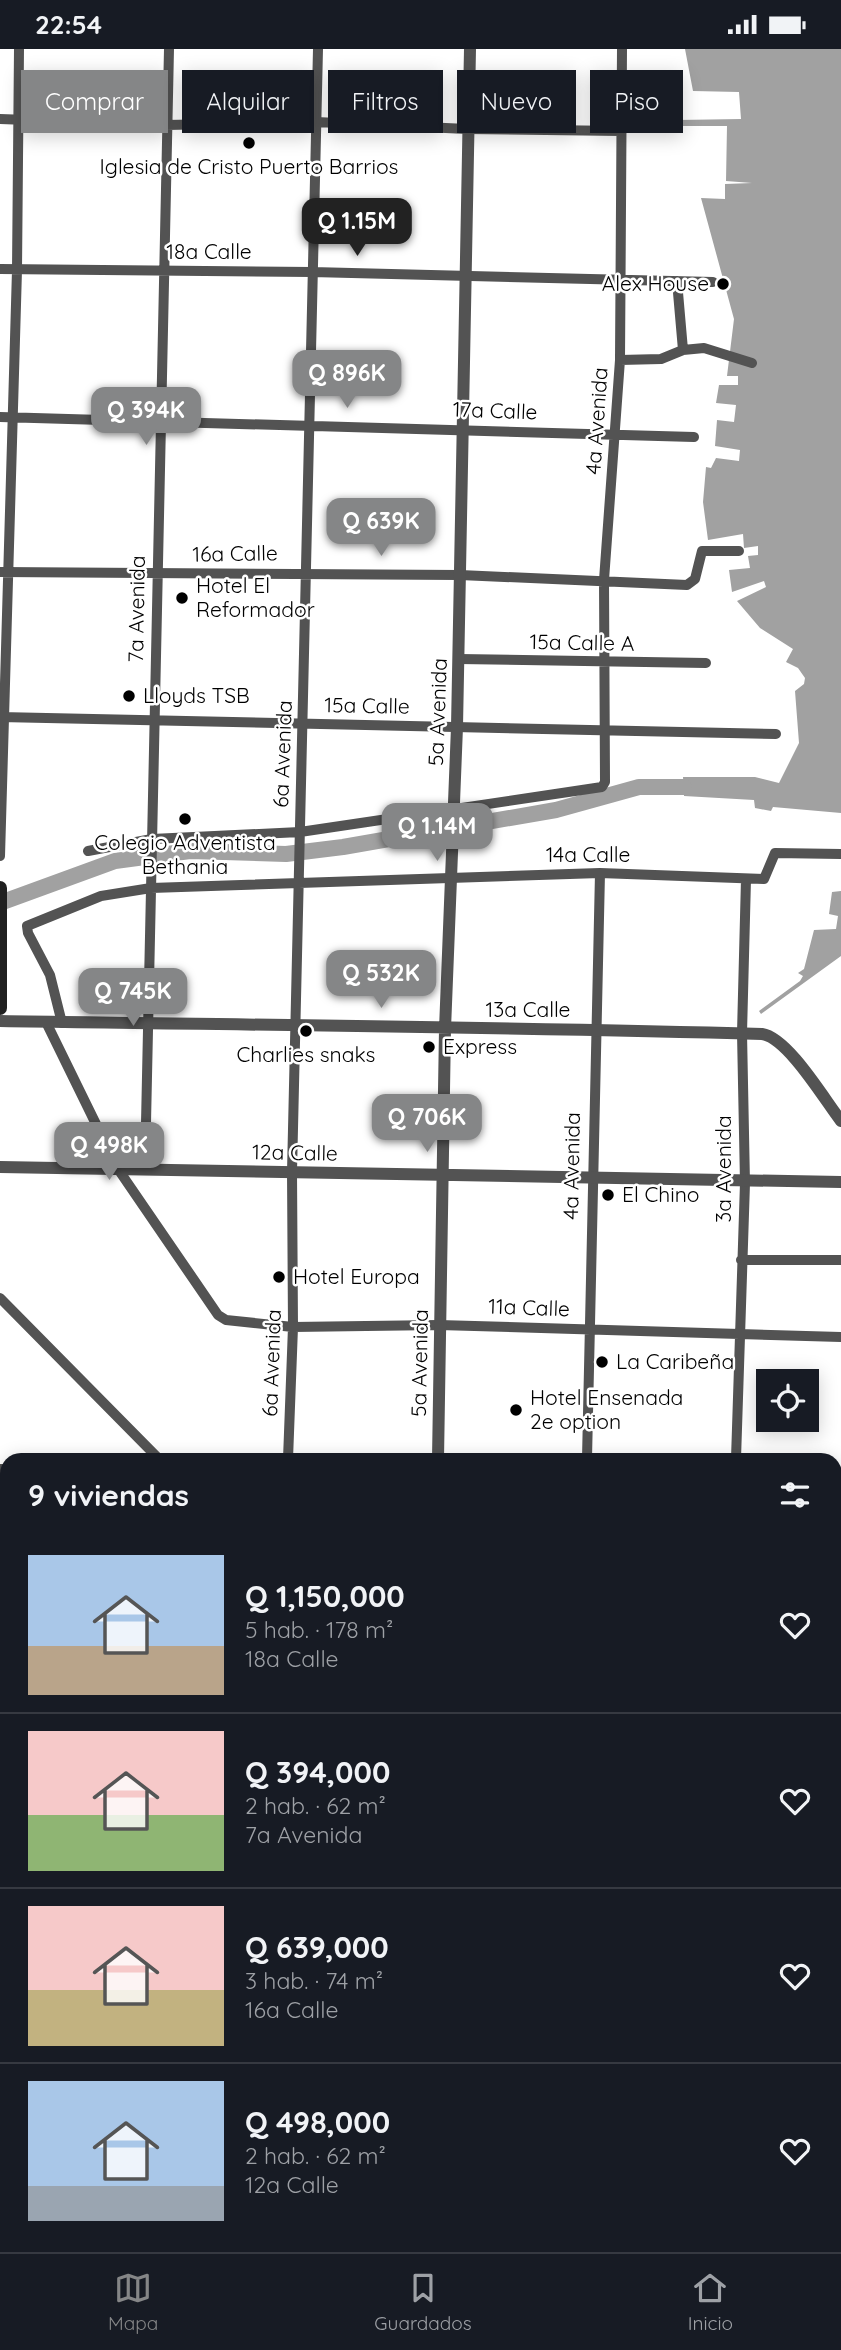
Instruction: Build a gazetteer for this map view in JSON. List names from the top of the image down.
{
  "streets": {
    "street": [
      "18a Calle",
      "17a Calle",
      "4a Avenida",
      "16a Calle",
      "7a Avenida",
      "15a Calle A",
      "15a Calle",
      "5a Avenida",
      "6a Avenida",
      "14a Calle",
      "13a Calle",
      "12a Calle",
      "3a Avenida",
      "11a Calle"
    ]
  },
  "crossings": [
    ["18a Calle", "4a Avenida"],
    ["18a Calle", "7a Avenida"],
    ["18a Calle", "5a Avenida"],
    ["18a Calle", "6a Avenida"],
    ["17a Calle", "4a Avenida"],
    ["17a Calle", "7a Avenida"],
    ["17a Calle", "5a Avenida"],
    ["17a Calle", "6a Avenida"],
    ["4a Avenida", "16a Calle"],
    ["4a Avenida", "15a Calle A"],
    ["4a Avenida", "15a Calle"],
    ["4a Avenida", "5a Avenida"],
    ["4a Avenida", "14a Calle"],
    ["4a Avenida", "13a Calle"],
    ["4a Avenida", "12a Calle"],
    ["4a Avenida", "11a Calle"],
    ["16a Calle", "7a Avenida"],
    ["16a Calle", "5a Avenida"],
    ["16a Calle", "6a Avenida"],
    ["7a Avenida", "15a Calle"],
    ["7a Avenida", "14a Calle"],
    ["7a Avenida", "13a Calle"],
    ["7a Avenida", "12a Calle"],
    ["15a Calle A", "5a Avenida"],
    ["15a Calle", "5a Avenida"],
    ["15a Calle", "6a Avenida"],
    ["5a Avenida", "14a Calle"],
    ["5a Avenida", "13a Calle"],
    ["5a Avenida", "12a Calle"],
    ["5a Avenida", "11a Calle"],
    ["6a Avenida", "14a Calle"],
    ["6a Avenida", "13a Calle"],
    ["6a Avenida", "12a Calle"],
    ["6a Avenida", "11a Calle"],
    ["14a Calle", "13a Calle"],
    ["14a Calle", "3a Avenida"],
    ["13a Calle", "3a Avenida"],
    ["12a Calle", "3a Avenida"],
    ["12a Calle", "11a Calle"],
    ["3a Avenida", "11a Calle"]
  ],
  "places": [
    "Iglesia de Cristo Puerto Barrios",
    "Alex House",
    "Hotel El Reformador",
    "Lloyds TSB",
    "Colegio Adventista Bethania",
    "Charlies snaks",
    "Express",
    "El Chino",
    "Hotel Europa",
    "La Caribeña",
    "Hotel Ensenada 2e option"
  ],
  "page": {
    "status": "22:54",
    "chip": [
      "Comprar",
      "Alquilar",
      "Filtros",
      "Nuevo",
      "Piso"
    ],
    "price": [
      "Q 1.15M",
      "Q 896K",
      "Q 394K",
      "Q 639K",
      "Q 1.14M",
      "Q 532K",
      "Q 745K",
      "Q 706K",
      "Q 498K"
    ],
    "heading": "9 viviendas",
    "list": [
      {
        "name": "Q 1,150,000",
        "note": "5 hab. · 178 m² · 18a Calle"
      },
      {
        "name": "Q 394,000",
        "note": "2 hab. · 62 m² · 7a Avenida"
      },
      {
        "name": "Q 639,000",
        "note": "3 hab. · 74 m² · 16a Calle"
      },
      {
        "name": "Q 498,000",
        "note": "2 hab. · 62 m² · 12a Calle"
      }
    ],
    "tabs": ["Mapa", "Guardados", "Inicio"]
  }
}
